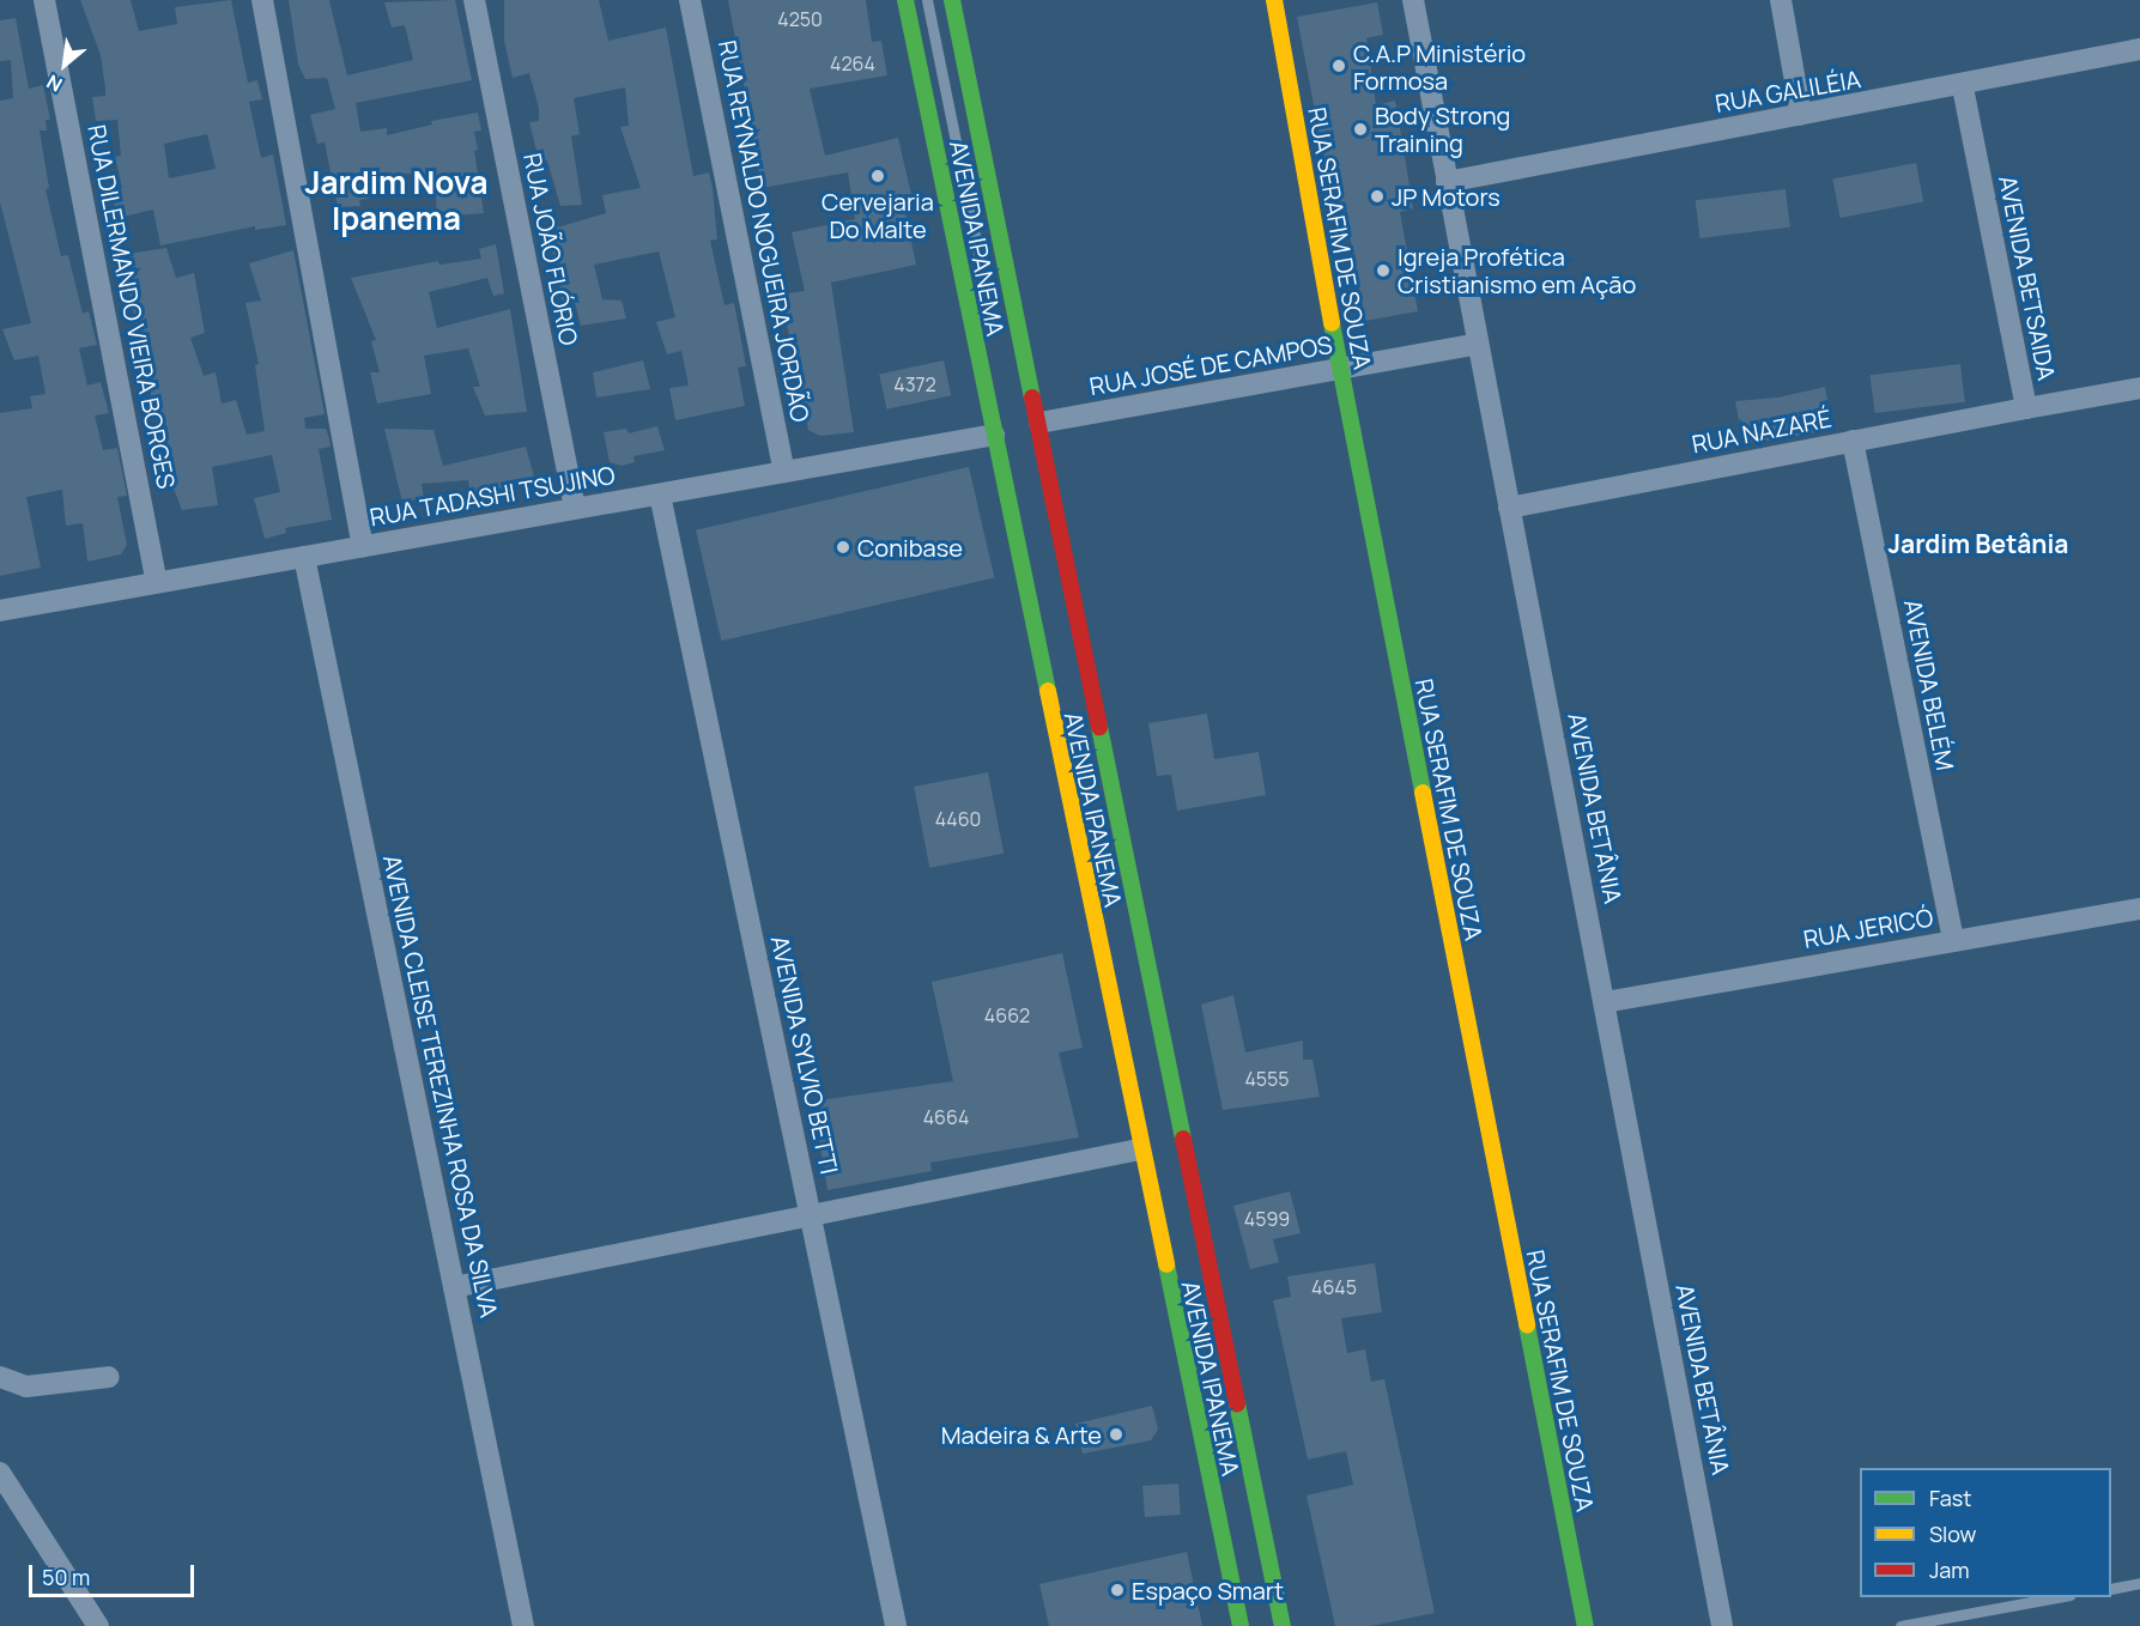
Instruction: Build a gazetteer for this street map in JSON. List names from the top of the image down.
{
  "streets": {
    "main road": ["AVENIDA IPANEMA", "RUA SERAFIM DE SOUZA"],
    "street": [
      "RUA GALILÉIA",
      "RUA REYNALDO NOGUEIRA JORDÃO",
      "RUA JOÃO FLÓRIO",
      "AVENIDA BETSAIDA",
      "RUA DILERMANDO VIEIRA BORGES",
      "RUA JOSÉ DE CAMPOS",
      "RUA NAZARÉ",
      "RUA TADASHI TSUJINO",
      "AVENIDA BELÉM",
      "AVENIDA BETÂNIA",
      "RUA JERICÓ",
      "AVENIDA SYLVIO BETTI",
      "AVENIDA CLEISE TEREZINHA ROSA DA SILVA"
    ]
  },
  "crossings": [
    ["RUA GALILÉIA", "AVENIDA BETSAIDA"],
    ["RUA GALILÉIA", "AVENIDA BETÂNIA"],
    ["RUA REYNALDO NOGUEIRA JORDÃO", "RUA TADASHI TSUJINO"],
    ["AVENIDA IPANEMA", "RUA JOSÉ DE CAMPOS"],
    ["AVENIDA IPANEMA", "RUA TADASHI TSUJINO"],
    ["RUA SERAFIM DE SOUZA", "RUA JOSÉ DE CAMPOS"],
    ["RUA JOÃO FLÓRIO", "RUA TADASHI TSUJINO"],
    ["AVENIDA BETSAIDA", "RUA NAZARÉ"],
    ["RUA DILERMANDO VIEIRA BORGES", "RUA TADASHI TSUJINO"],
    ["RUA JOSÉ DE CAMPOS", "AVENIDA BETÂNIA"],
    ["RUA NAZARÉ", "AVENIDA BELÉM"],
    ["RUA NAZARÉ", "AVENIDA BETÂNIA"],
    ["RUA TADASHI TSUJINO", "AVENIDA SYLVIO BETTI"],
    ["RUA TADASHI TSUJINO", "AVENIDA CLEISE TEREZINHA ROSA DA SILVA"],
    ["AVENIDA BELÉM", "RUA JERICÓ"],
    ["AVENIDA BETÂNIA", "RUA JERICÓ"]
  ],
  "districts": ["Jardim Nova Ipanema", "Jardim Betânia"],
  "places": [
    "C.A.P Ministério Formosa",
    "Body Strong Training",
    "Cervejaria Do Malte",
    "JP Motors",
    "Igreja Profética Cristianismo em Ação",
    "Conibase",
    "Madeira & Arte",
    "Espaço Smart"
  ],
  "house_numbers": [
    "4250",
    "4264",
    "4372",
    "4460",
    "4662",
    "4555",
    "4664",
    "4599",
    "4645"
  ],
  "legend": ["Fast", "Slow", "Jam"],
  "scale_bar": "50 m",
  "north": "bottom left"
}
